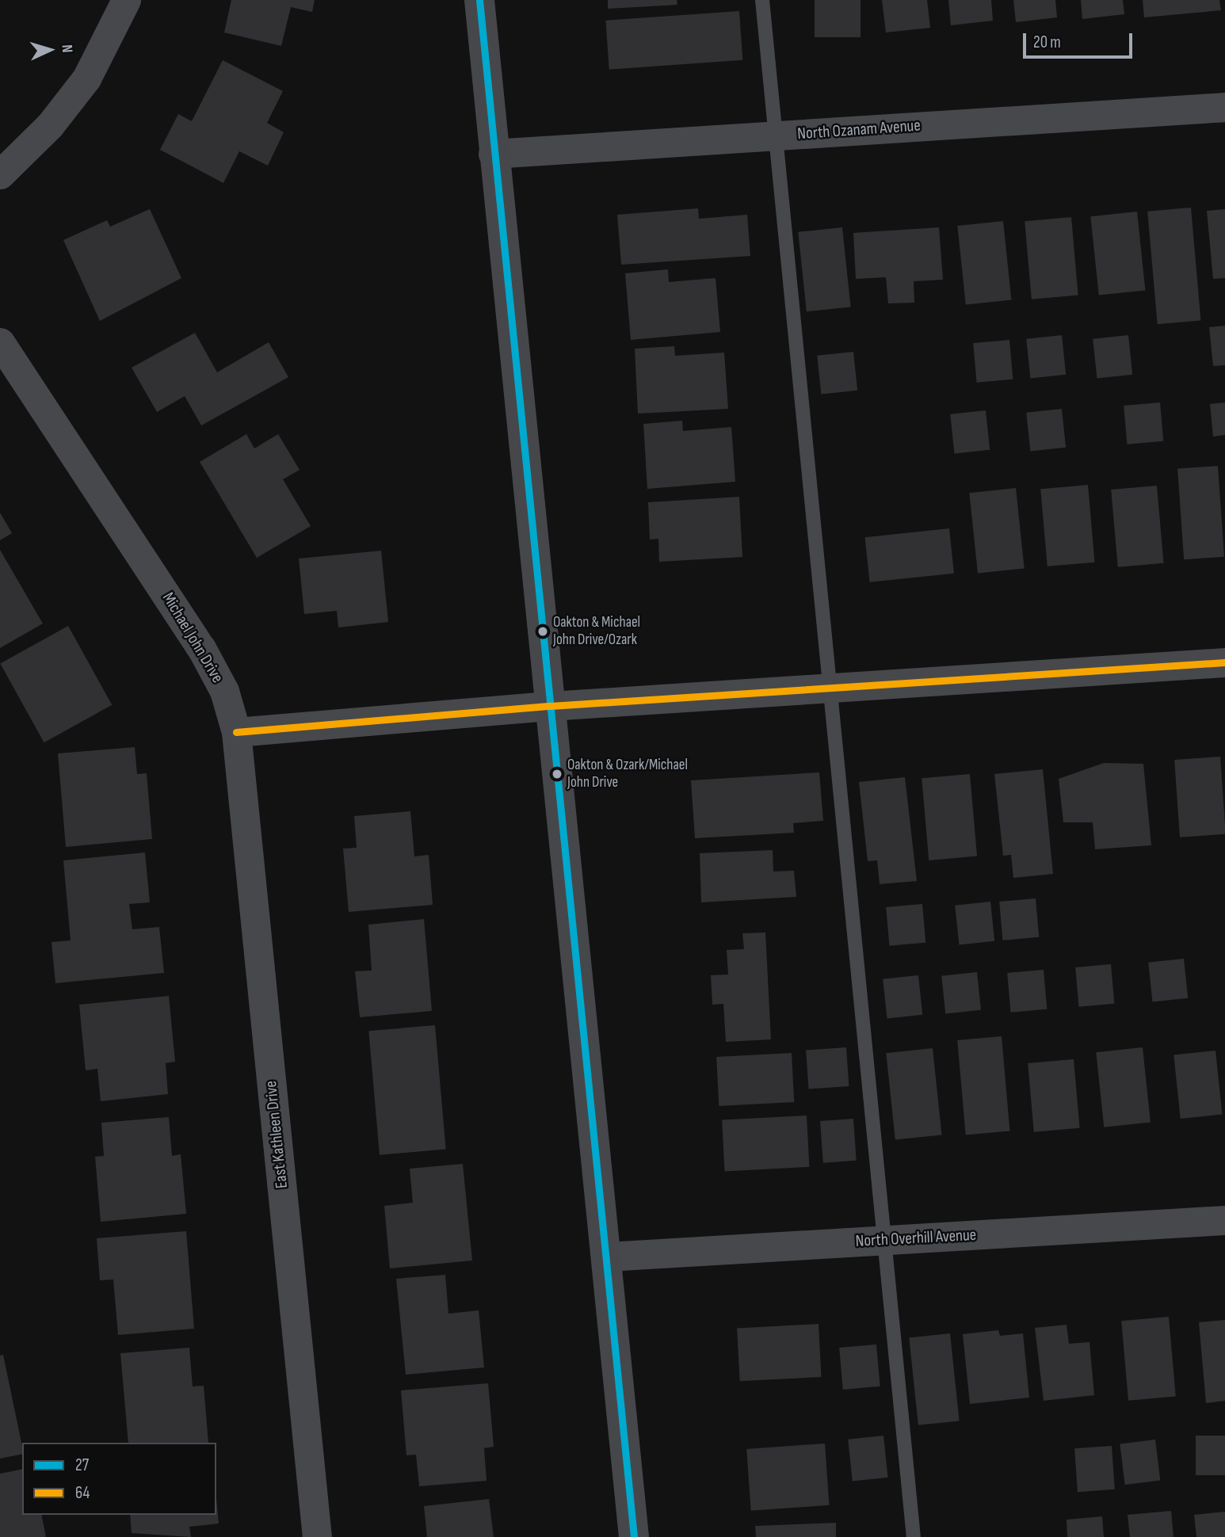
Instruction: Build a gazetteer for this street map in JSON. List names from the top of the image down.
{
  "streets": {
    "street": [
      "North Ozanam Avenue",
      "Michael John Drive",
      "East Kathleen Drive",
      "North Overhill Avenue"
    ]
  },
  "crossings": [
    ["Michael John Drive", "East Kathleen Drive"]
  ],
  "places": ["Oakton & Michael John Drive/Ozark", "Oakton & Ozark/Michael John Drive"],
  "lines": ["transit line 27", "transit line 64"],
  "legend": ["27", "64"],
  "scale_bar": "20 m",
  "north": "right"
}
